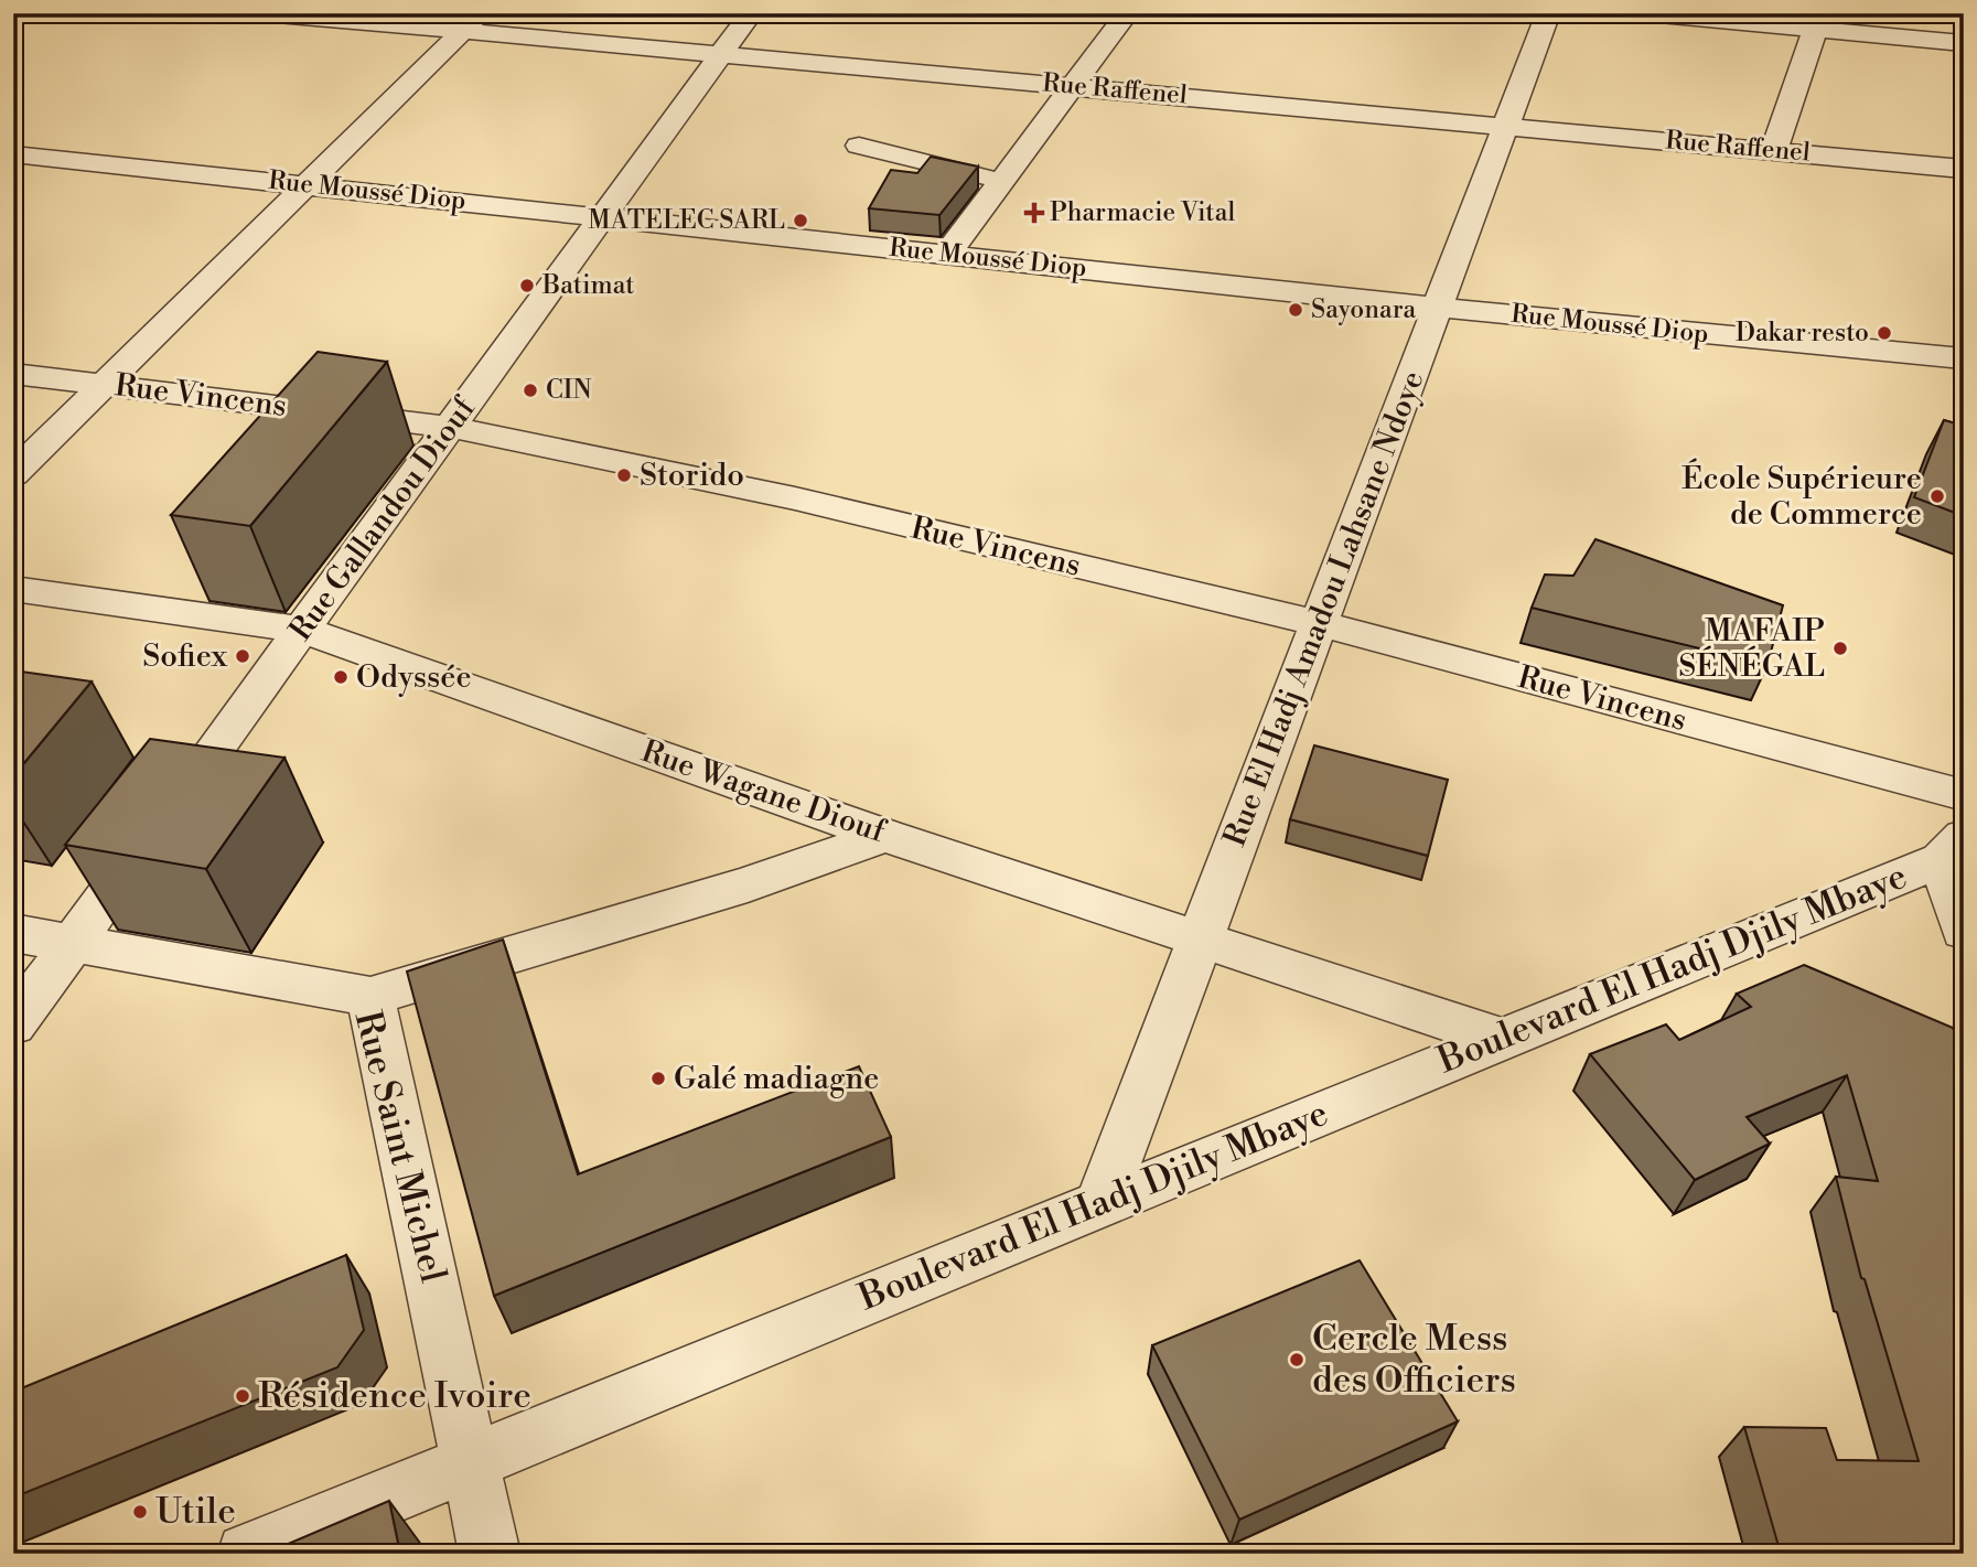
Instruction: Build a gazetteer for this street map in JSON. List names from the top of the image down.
{
  "streets": {
    "street": [
      "Rue Raffenel",
      "Rue Moussé Diop",
      "Rue Vincens",
      "Rue Gallandou Diouf",
      "Rue El Hadj Amadou Lahsane Ndoye",
      "Rue Wagane Diouf",
      "Boulevard El Hadj Djily Mbaye",
      "Rue Saint Michel"
    ]
  },
  "crossings": [
    ["Rue Raffenel", "Rue Gallandou Diouf"],
    ["Rue Raffenel", "Rue El Hadj Amadou Lahsane Ndoye"],
    ["Rue Moussé Diop", "Rue Gallandou Diouf"],
    ["Rue Moussé Diop", "Rue El Hadj Amadou Lahsane Ndoye"],
    ["Rue Vincens", "Rue Gallandou Diouf"],
    ["Rue Vincens", "Rue El Hadj Amadou Lahsane Ndoye"],
    ["Rue Gallandou Diouf", "Rue Wagane Diouf"],
    ["Rue Gallandou Diouf", "Rue Saint Michel"],
    ["Rue El Hadj Amadou Lahsane Ndoye", "Rue Wagane Diouf"],
    ["Rue El Hadj Amadou Lahsane Ndoye", "Boulevard El Hadj Djily Mbaye"],
    ["Rue Wagane Diouf", "Boulevard El Hadj Djily Mbaye"],
    ["Boulevard El Hadj Djily Mbaye", "Rue Saint Michel"]
  ],
  "places": {
    "health": ["Pharmacie Vital"],
    "other": [
      "MATELEC SARL",
      "Batimat",
      "Sayonara",
      "Dakar resto",
      "CIN",
      "Storido",
      "École Supérieure de Commerce",
      "MAFAIP SÉNÉGAL",
      "Sofiex",
      "Odyssée",
      "Galé madiagne",
      "Cercle Mess des Officiers",
      "Résidence Ivoire",
      "Utile"
    ]
  }
}
